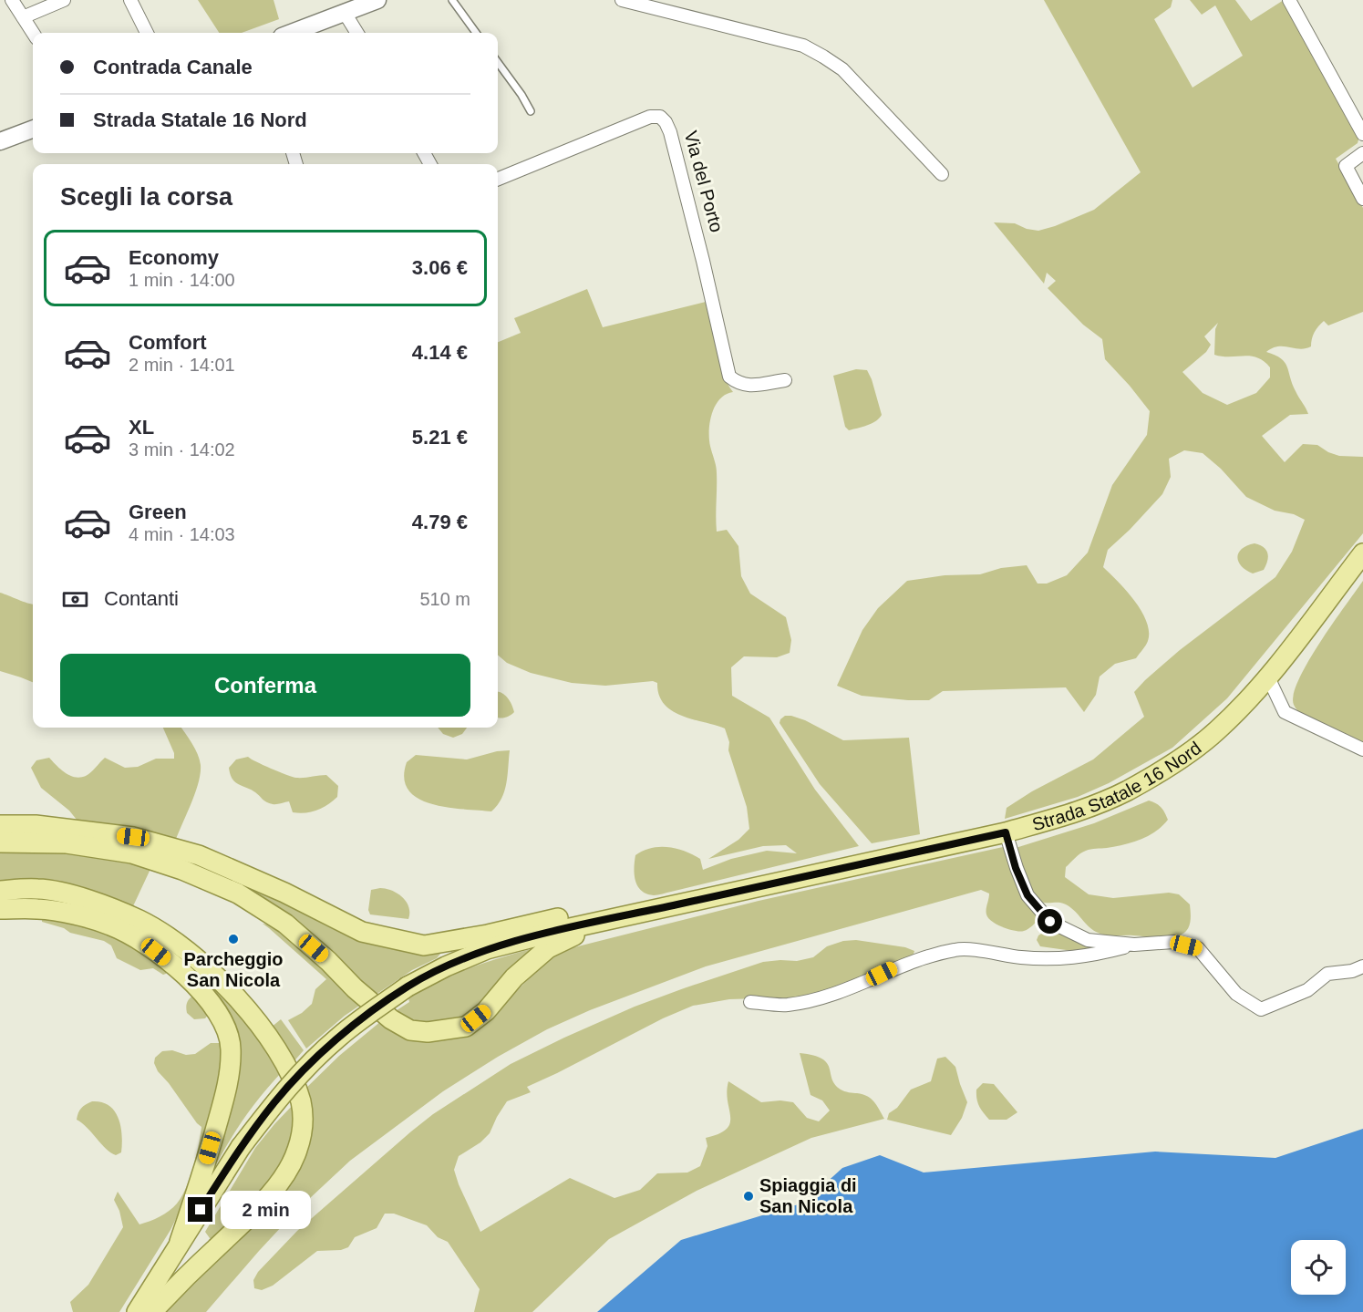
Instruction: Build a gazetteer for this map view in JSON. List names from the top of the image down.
{
  "streets": {
    "main road": ["Strada Statale 16 Nord"],
    "street": ["Via del Porto"]
  },
  "places": ["Parcheggio San Nicola", "Spiaggia di San Nicola"],
  "page": {
    "banner": ["Contrada Canale", "Strada Statale 16 Nord"],
    "heading": "Scegli la corsa",
    "list": [
      {
        "name": "Economy",
        "note": "1 min · 14:00",
        "value": "3.06 €"
      },
      {
        "name": "Comfort",
        "note": "2 min · 14:01",
        "value": "4.14 €"
      },
      {
        "name": "XL",
        "note": "3 min · 14:02",
        "value": "5.21 €"
      },
      {
        "name": "Green",
        "note": "4 min · 14:03",
        "value": "4.79 €"
      }
    ],
    "pay": ["Contanti", "510 m"],
    "buttons": "Conferma",
    "bubble": "2 min"
  }
}
